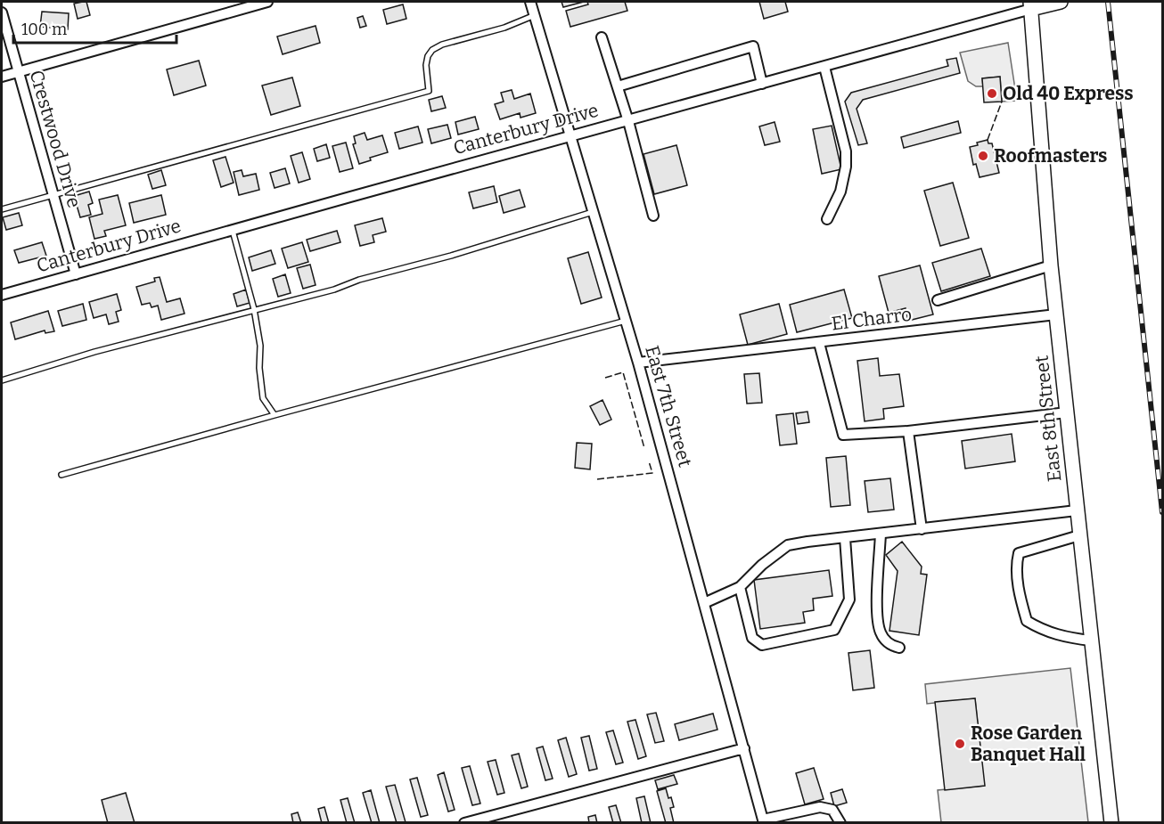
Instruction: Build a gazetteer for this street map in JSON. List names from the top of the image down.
{
  "streets": {
    "main road": ["Canterbury Drive", "East 8th Street"],
    "street": ["Crestwood Drive", "El Charro", "East 7th Street"]
  },
  "crossings": [
    ["Canterbury Drive", "Crestwood Drive"],
    ["Canterbury Drive", "East 7th Street"],
    ["Canterbury Drive", "East 8th Street"],
    ["El Charro", "East 8th Street"]
  ],
  "places": ["Old 40 Express", "Roofmasters", "Rose Garden Banquet Hall"],
  "scale_bar": "100 m"
}
